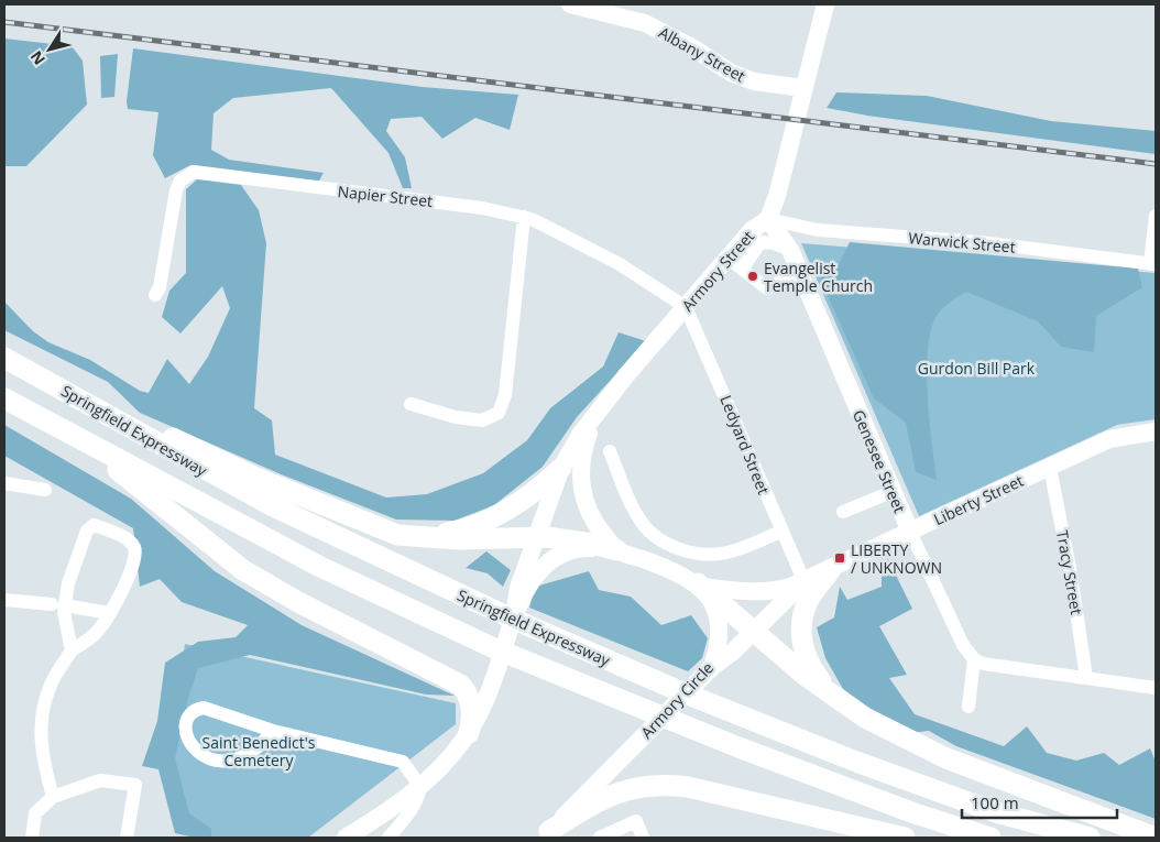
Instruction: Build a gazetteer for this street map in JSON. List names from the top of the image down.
{
  "streets": {
    "highway": ["Springfield Expressway"],
    "main road": [
      "Albany Street",
      "Armory Street",
      "Genesee Street",
      "Liberty Street",
      "Armory Circle"
    ],
    "street": [
      "Napier Street",
      "Warwick Street",
      "Ledyard Street",
      "Tracy Street"
    ]
  },
  "crossings": [
    ["Albany Street", "Armory Street"],
    ["Napier Street", "Armory Street"],
    ["Napier Street", "Ledyard Street"],
    ["Warwick Street", "Armory Street"],
    ["Warwick Street", "Genesee Street"],
    ["Armory Street", "Ledyard Street"],
    ["Armory Street", "Genesee Street"],
    ["Ledyard Street", "Liberty Street"],
    ["Genesee Street", "Liberty Street"],
    ["Liberty Street", "Tracy Street"],
    ["Liberty Street", "Armory Circle"]
  ],
  "parks": ["Gurdon Bill Park", "Saint Benedict's Cemetery"],
  "places": {
    "other": ["Evangelist Temple Church"],
    "transit": ["LIBERTY / UNKNOWN"]
  },
  "scale_bar": "100 m",
  "north": "bottom left"
}
